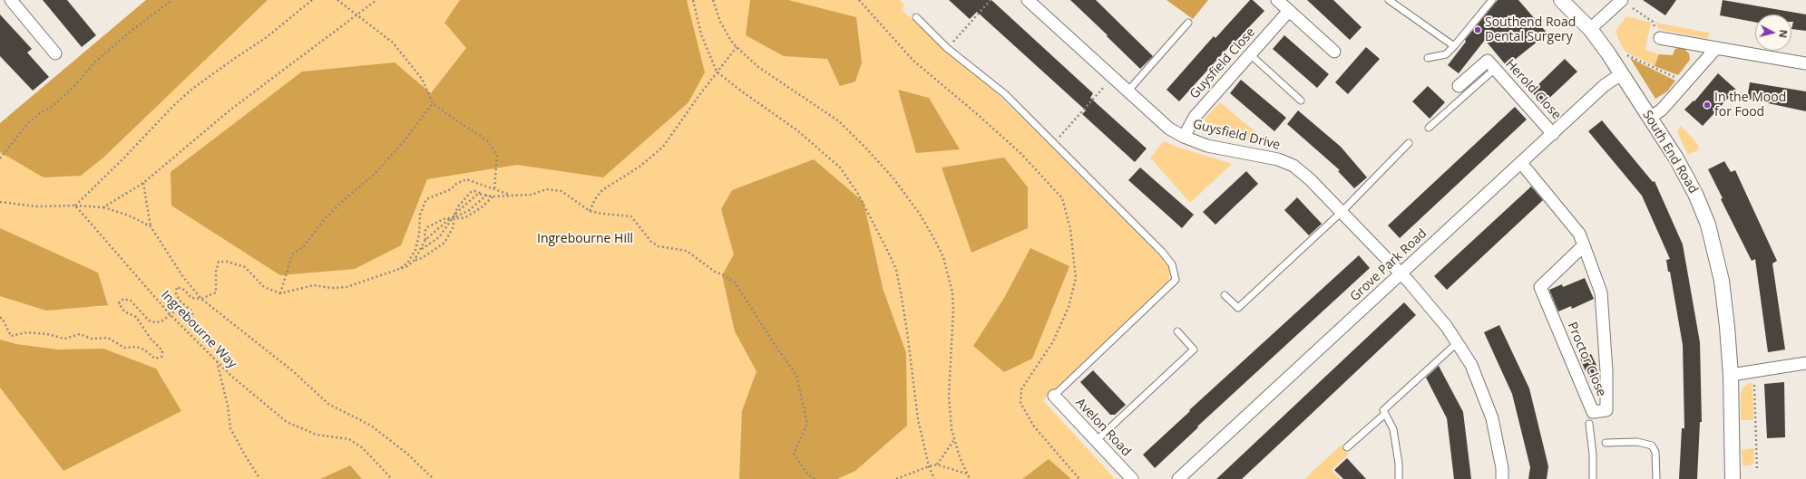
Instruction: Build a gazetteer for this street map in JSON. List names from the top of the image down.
{
  "streets": {
    "street": [
      "Guysfield Close",
      "Herold Close",
      "Guysfield Drive",
      "South End Road",
      "Grove Park Road",
      "Proctor Close",
      "Avelon Road"
    ],
    "path": ["Ingrebourne Way"]
  },
  "crossings": [
    ["Guysfield Close", "Guysfield Drive"],
    ["Herold Close", "Grove Park Road"],
    ["Guysfield Drive", "Grove Park Road"],
    ["South End Road", "Grove Park Road"],
    ["Grove Park Road", "Proctor Close"]
  ],
  "parks": ["Ingrebourne Hill"],
  "places": ["Southend Road Dental Surgery", "In the Mood for Food"],
  "north": "right"
}
